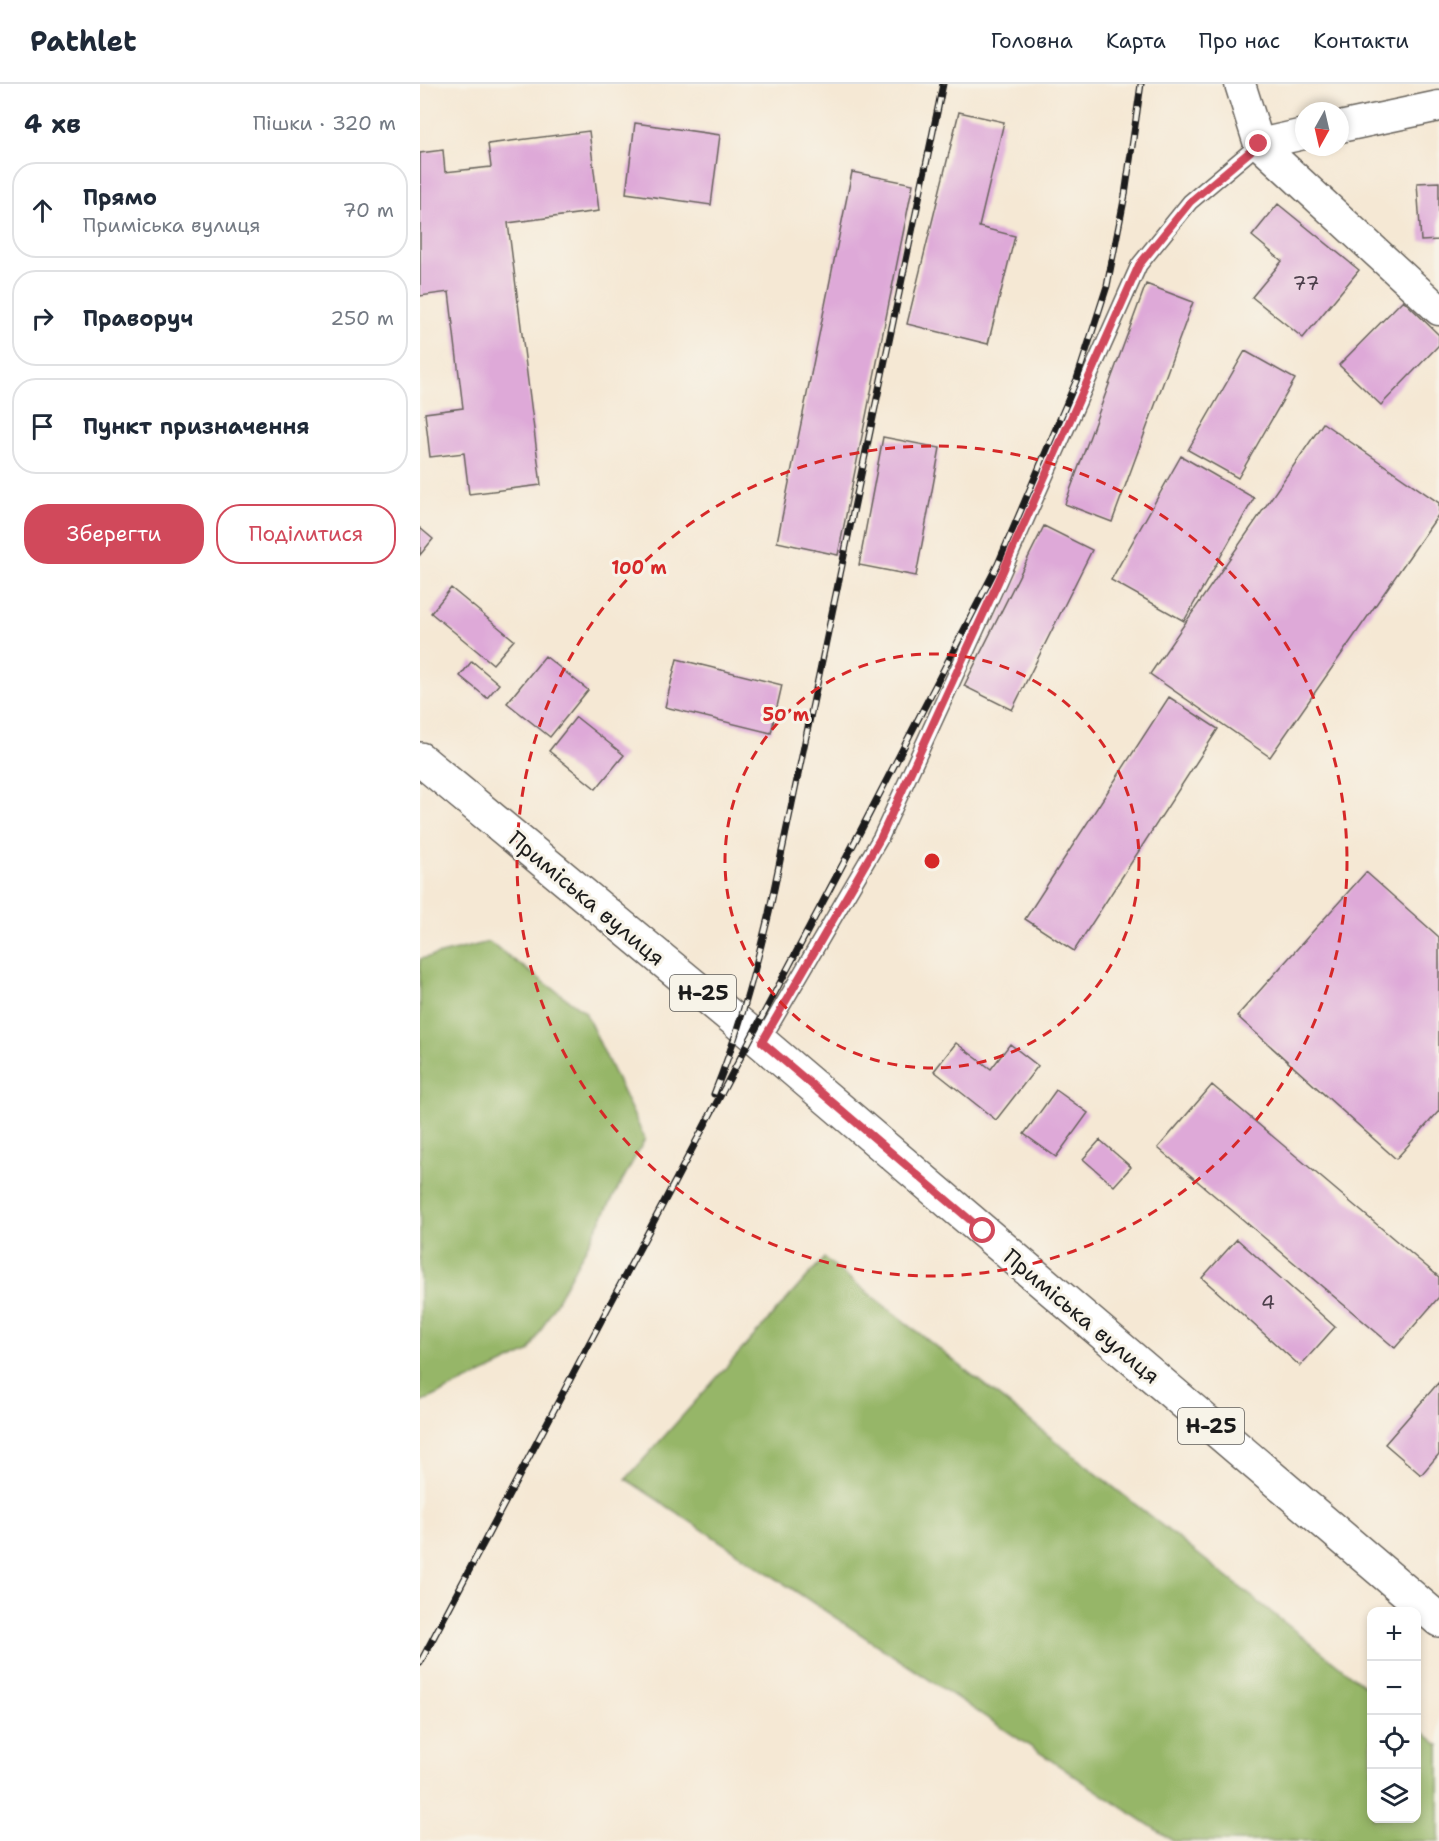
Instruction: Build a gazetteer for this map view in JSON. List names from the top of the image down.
{
  "streets": {
    "main road": ["Приміська вулиця", "Н-25"]
  },
  "house_numbers": ["77", "4"],
  "north": "bottom",
  "page": {
    "header": "Pathlet",
    "nav": [
      "Головна",
      "Карта",
      "Про нас",
      "Контакти"
    ],
    "heading": ["4 хв", "Пішки · 320 m"],
    "list": [
      ["Прямо", "Приміська вулиця", "70 m"],
      ["Праворуч", "250 m"],
      "Пункт призначення"
    ],
    "buttons": ["Зберегти", "Поділитися"],
    "map_buttons": ["+", "−"]
  },
  "rings": ["100 m", "50 m"]
}
